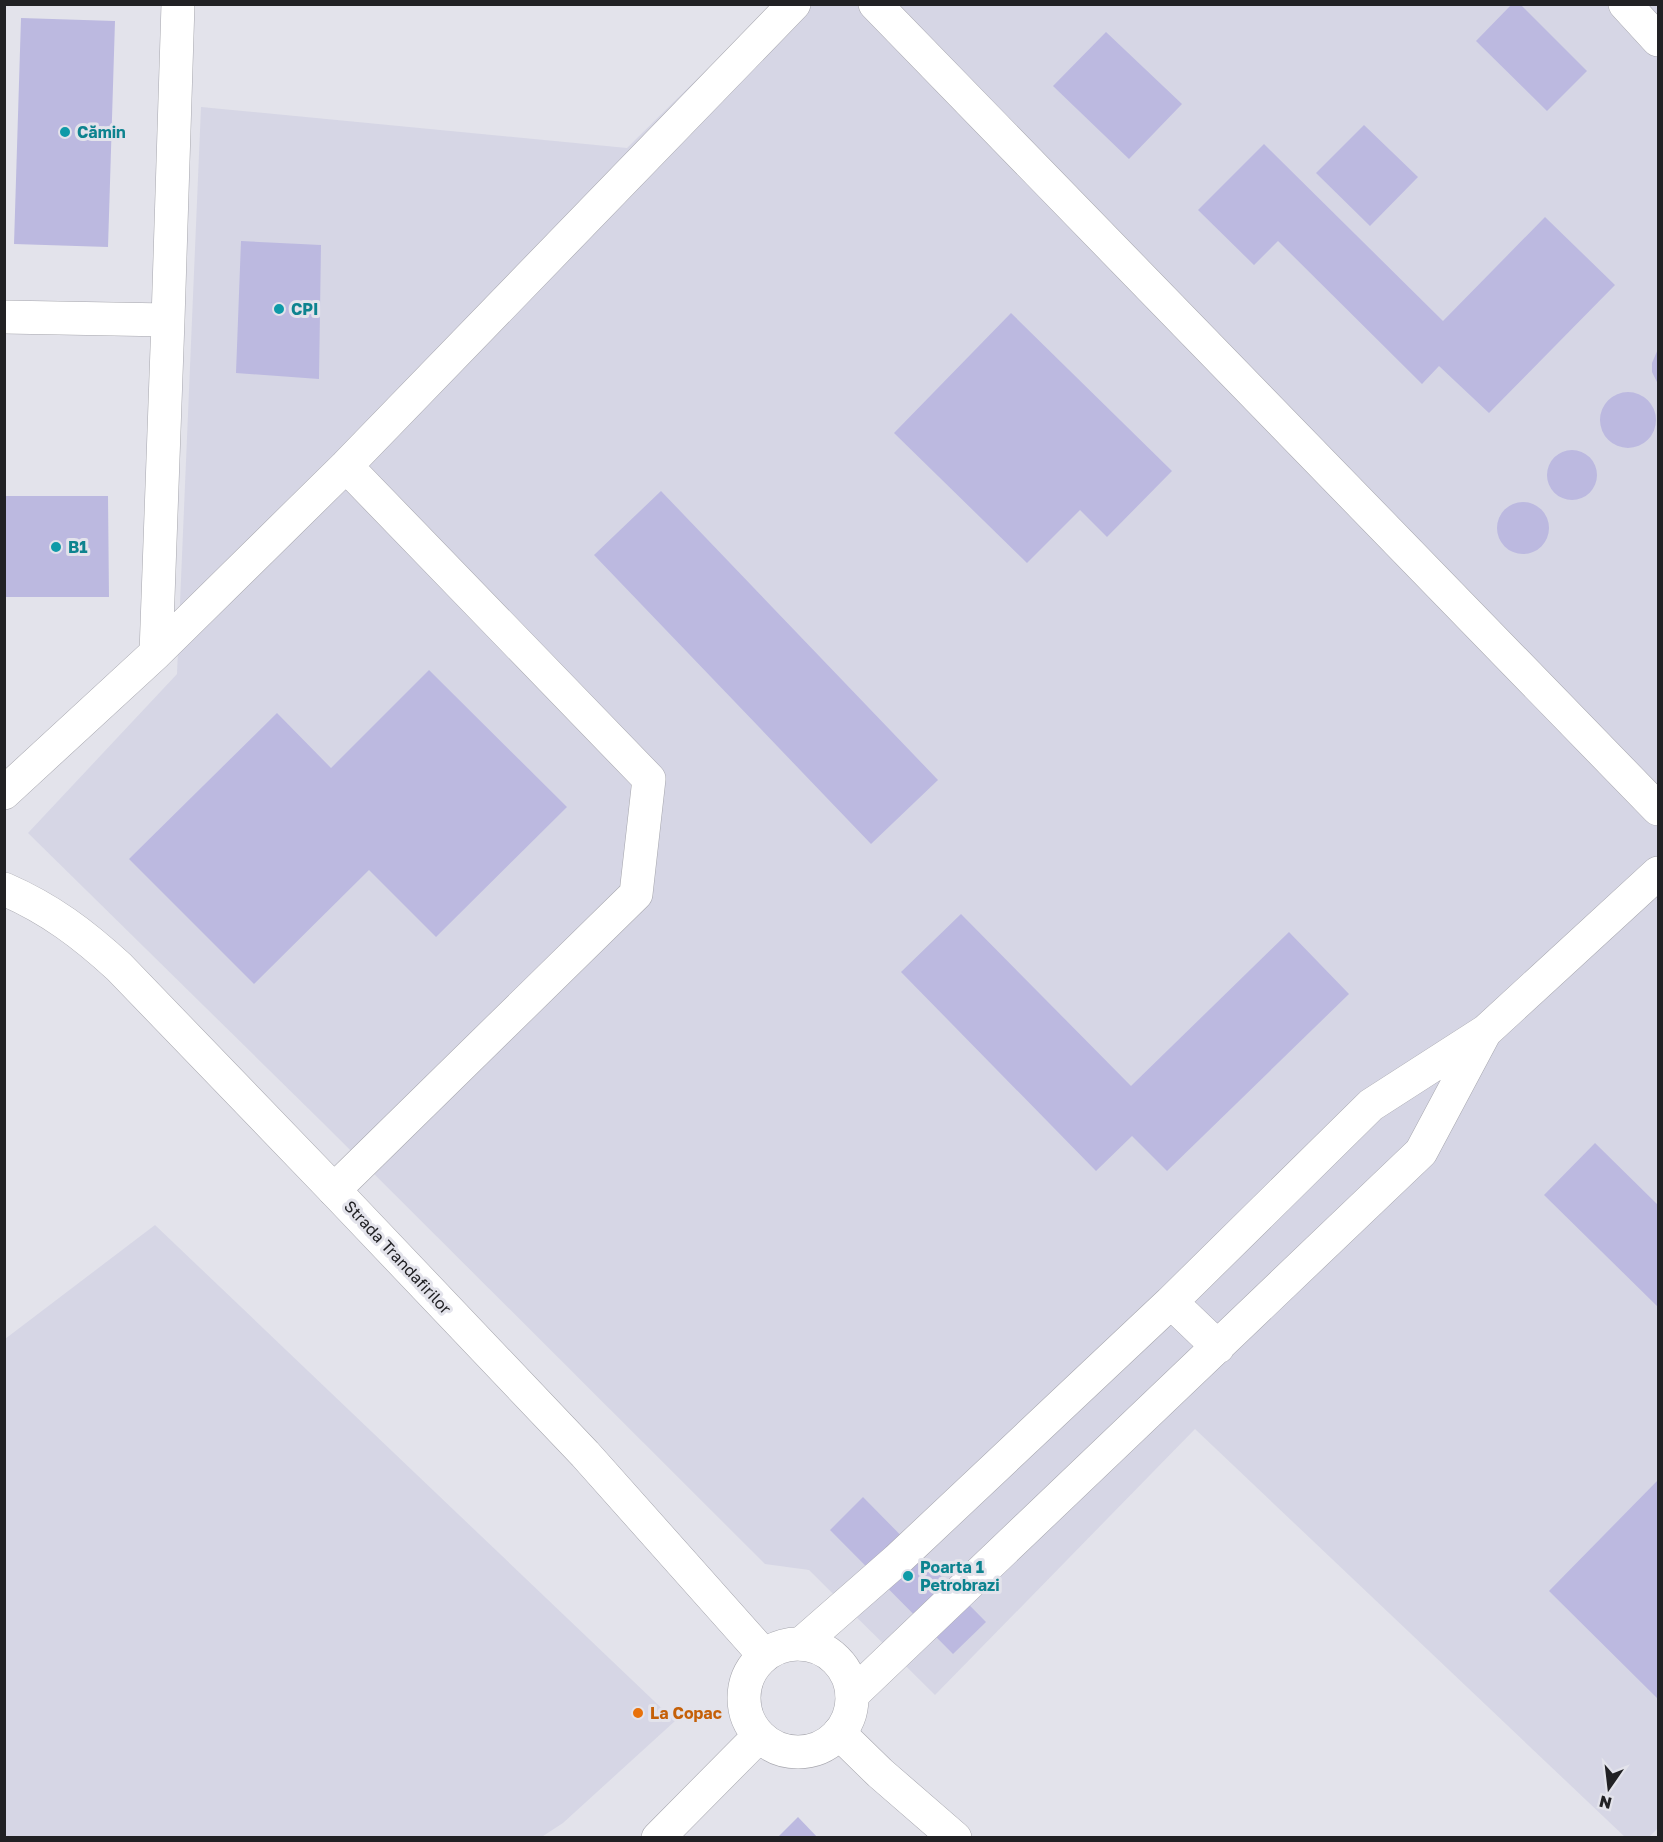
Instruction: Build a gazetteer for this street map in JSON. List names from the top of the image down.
{
  "streets": {
    "main road": ["Strada Trandafirilor"]
  },
  "places": [
    "Cămin",
    "CPI",
    "B1",
    "Poarta 1 Petrobrazi",
    "La Copac"
  ],
  "north": "bottom"
}
